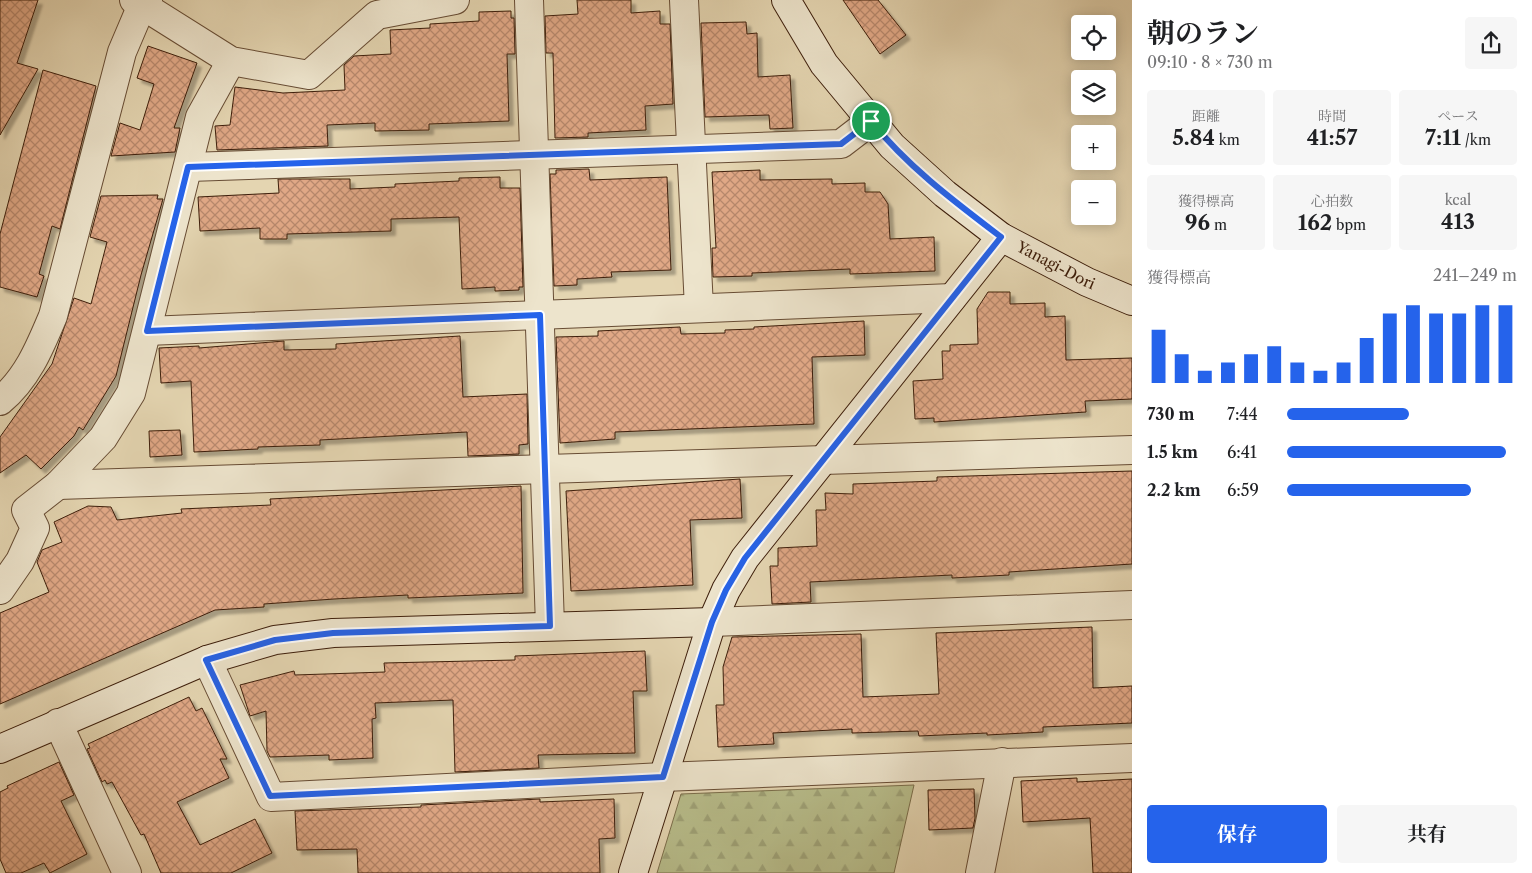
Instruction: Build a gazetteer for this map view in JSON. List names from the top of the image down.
{
  "streets": {
    "street": ["Yanagi-Dori"]
  },
  "page": {
    "heading": ["朝のラン", "09:10 · 8 × 730 m"],
    "map_buttons": ["+", "−"],
    "stats": [
      ["距離", "5.84 km"],
      ["時間", "41:57"],
      ["ペース", "7:11 /km"],
      ["獲得標高", "96 m"],
      ["心拍数", "162 bpm"],
      ["kcal", "413"]
    ],
    "chart": ["獲得標高", "241–249 m"],
    "list": [
      {
        "name": "730 m",
        "note": "7:44"
      },
      {
        "name": "1.5 km",
        "note": "6:41"
      },
      {
        "name": "2.2 km",
        "note": "6:59"
      }
    ],
    "buttons": ["保存", "共有"]
  }
}
